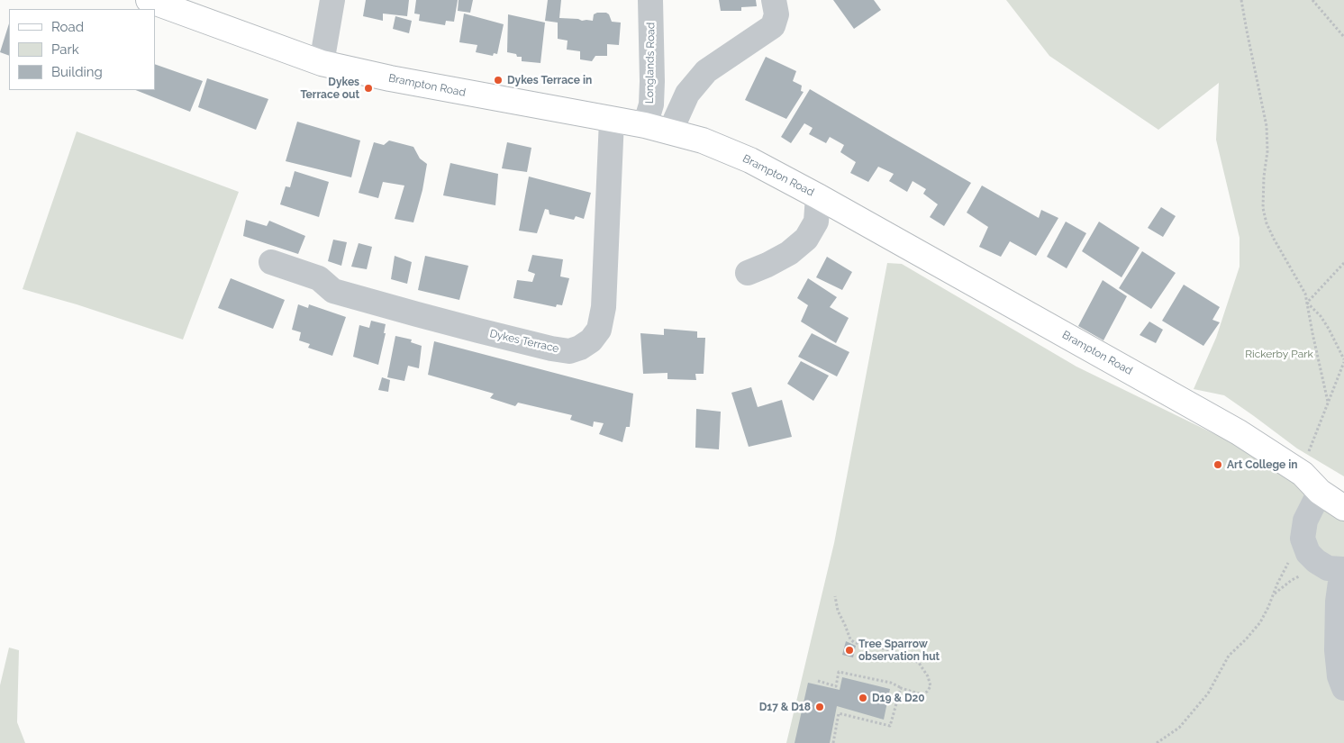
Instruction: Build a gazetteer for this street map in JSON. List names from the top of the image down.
{
  "streets": {
    "main road": ["Brampton Road"],
    "street": ["Longlands Road", "Dykes Terrace"]
  },
  "crossings": [
    ["Longlands Road", "Brampton Road"],
    ["Brampton Road", "Dykes Terrace"]
  ],
  "parks": ["Rickerby Park"],
  "places": [
    "Dykes Terrace in",
    "Dykes Terrace out",
    "Art College in",
    "Tree Sparrow observation hut",
    "D19 & D20",
    "D17 & D18"
  ],
  "legend": ["Road", "Park", "Building"]
}
